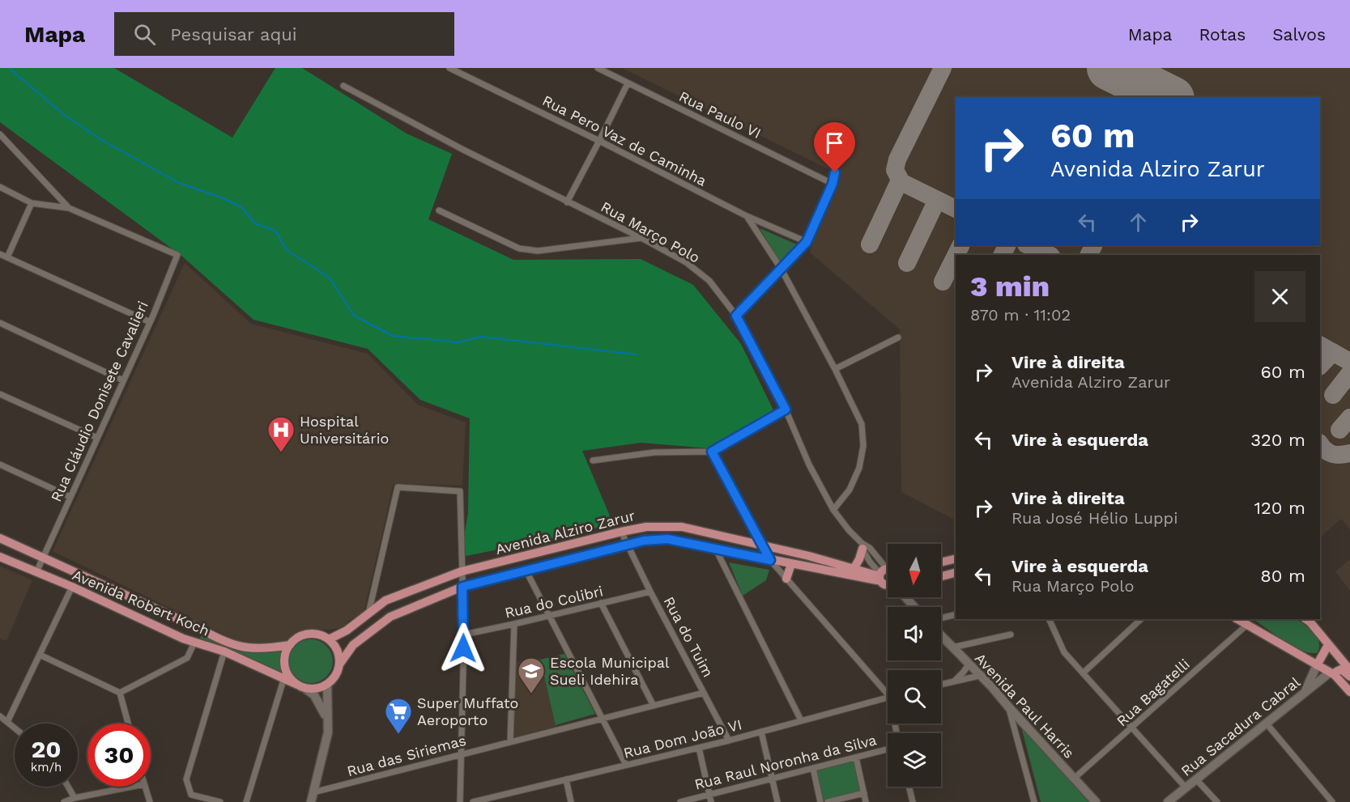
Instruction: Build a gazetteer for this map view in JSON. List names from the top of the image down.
{
  "streets": {
    "main road": ["Avenida Alziro Zarur", "Avenida Robert Koch"],
    "street": [
      "Rua Paulo VI",
      "Rua Pero Vaz de Caminha",
      "Rua Março Polo",
      "Rua Cláudio Donisete Cavalieri",
      "Rua do Colibri",
      "Rua do Tuim",
      "Rua Bagatelli",
      "Avenida Paul Harris",
      "Rua Sacadura Cabral",
      "Rua Dom João VI",
      "Rua das Siriemas",
      "Rua Raul Noronha da Silva"
    ]
  },
  "crossings": [
    ["Rua Pero Vaz de Caminha", "Rua Março Polo"],
    ["Rua Março Polo", "Avenida Alziro Zarur"],
    ["Rua Cláudio Donisete Cavalieri", "Avenida Robert Koch"],
    ["Avenida Alziro Zarur", "Avenida Robert Koch"],
    ["Avenida Alziro Zarur", "Rua do Tuim"],
    ["Rua do Colibri", "Rua do Tuim"],
    ["Rua do Tuim", "Rua Dom João VI"],
    ["Rua do Tuim", "Rua das Siriemas"],
    ["Rua Bagatelli", "Avenida Paul Harris"]
  ],
  "places": {
    "hospital": ["Hospital Universitário"],
    "school or university": ["Escola Municipal Sueli Idehira"],
    "supermarket": ["Super Muffato Aeroporto"]
  },
  "north": "bottom",
  "page": {
    "header": "Mapa",
    "search": "Pesquisar aqui",
    "nav": ["Mapa", "Rotas", "Salvos"],
    "turn": ["60 m", "Avenida Alziro Zarur"],
    "heading": ["3 min", "870 m · 11:02"],
    "list": [
      {
        "name": "Vire à direita",
        "note": "Avenida Alziro Zarur",
        "value": "60 m"
      },
      {
        "name": "Vire à esquerda",
        "value": "320 m"
      },
      {
        "name": "Vire à direita",
        "note": "Rua José Hélio Luppi",
        "value": "120 m"
      },
      {
        "name": "Vire à esquerda",
        "note": "Rua Março Polo",
        "value": "80 m"
      }
    ],
    "speed": "20 km/h",
    "limit": "30"
  }
}
